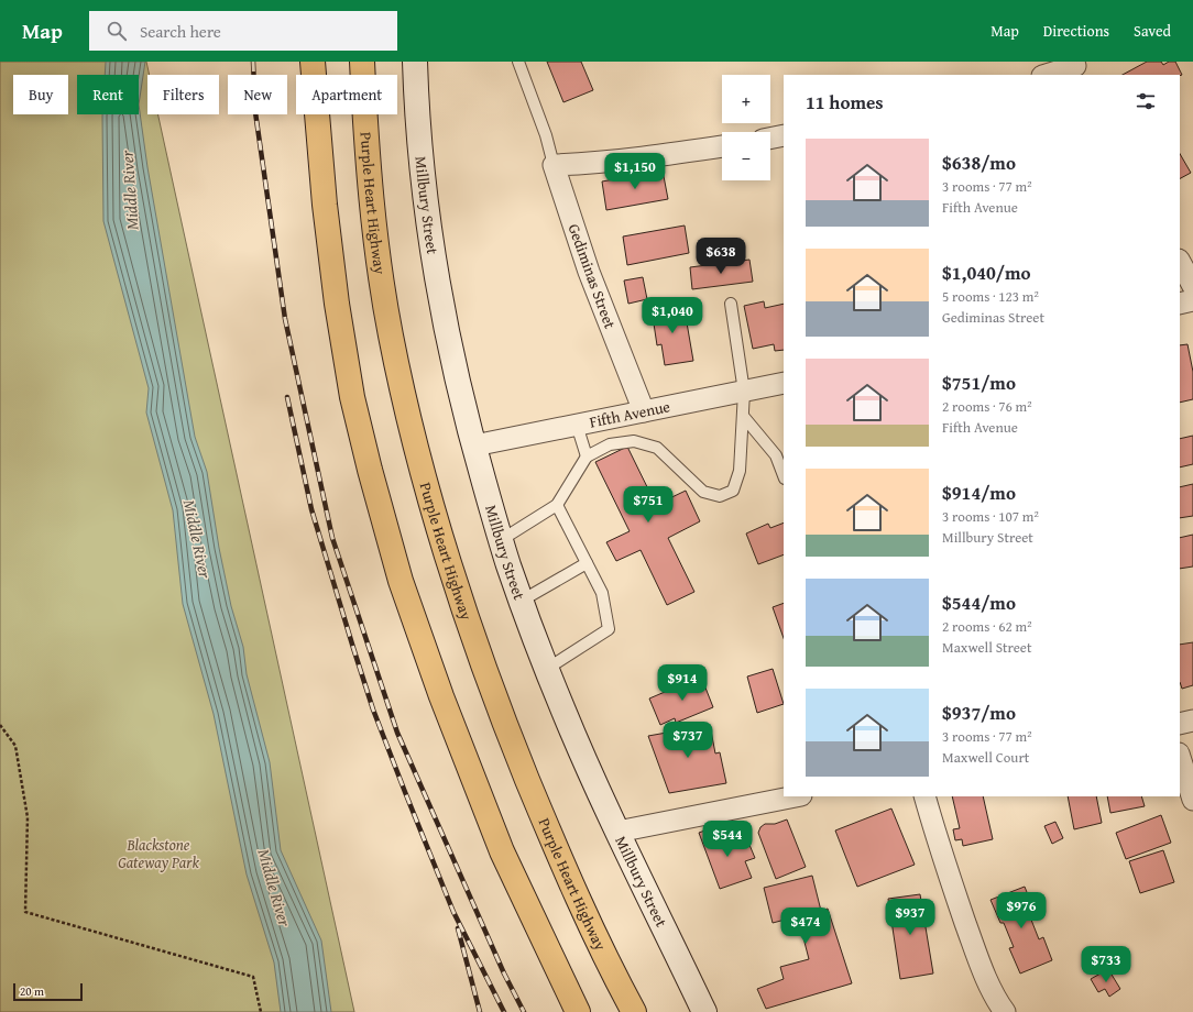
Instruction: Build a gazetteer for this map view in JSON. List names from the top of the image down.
{
  "streets": {
    "highway": ["Purple Heart Highway"],
    "main road": ["Millbury Street"],
    "street": ["Gediminas Street", "Fifth Avenue"]
  },
  "crossings": [
    ["Millbury Street", "Fifth Avenue"],
    ["Gediminas Street", "Fifth Avenue"]
  ],
  "water": ["Middle River"],
  "parks": ["Blackstone Gateway Park"],
  "scale_bar": "20 m",
  "page": {
    "header": "Map",
    "search": "Search here",
    "nav": ["Map", "Directions", "Saved"],
    "map_buttons": ["+", "−"],
    "chip": [
      "Buy",
      "Rent",
      "Filters",
      "New",
      "Apartment"
    ],
    "heading": "11 homes",
    "list": [
      {
        "name": "$638/mo",
        "note": "3 rooms · 77 m² · Fifth Avenue"
      },
      {
        "name": "$1,040/mo",
        "note": "5 rooms · 123 m² · Gediminas Street"
      },
      {
        "name": "$751/mo",
        "note": "2 rooms · 76 m² · Fifth Avenue"
      },
      {
        "name": "$914/mo",
        "note": "3 rooms · 107 m² · Millbury Street"
      },
      {
        "name": "$544/mo",
        "note": "2 rooms · 62 m² · Maxwell Street"
      },
      {
        "name": "$937/mo",
        "note": "3 rooms · 77 m² · Maxwell Court"
      }
    ],
    "price": [
      "$1,150",
      "$638",
      "$1,040",
      "$751",
      "$914",
      "$737",
      "$544",
      "$976",
      "$937",
      "$474",
      "$733"
    ],
    "scale": "20 m"
  }
}
